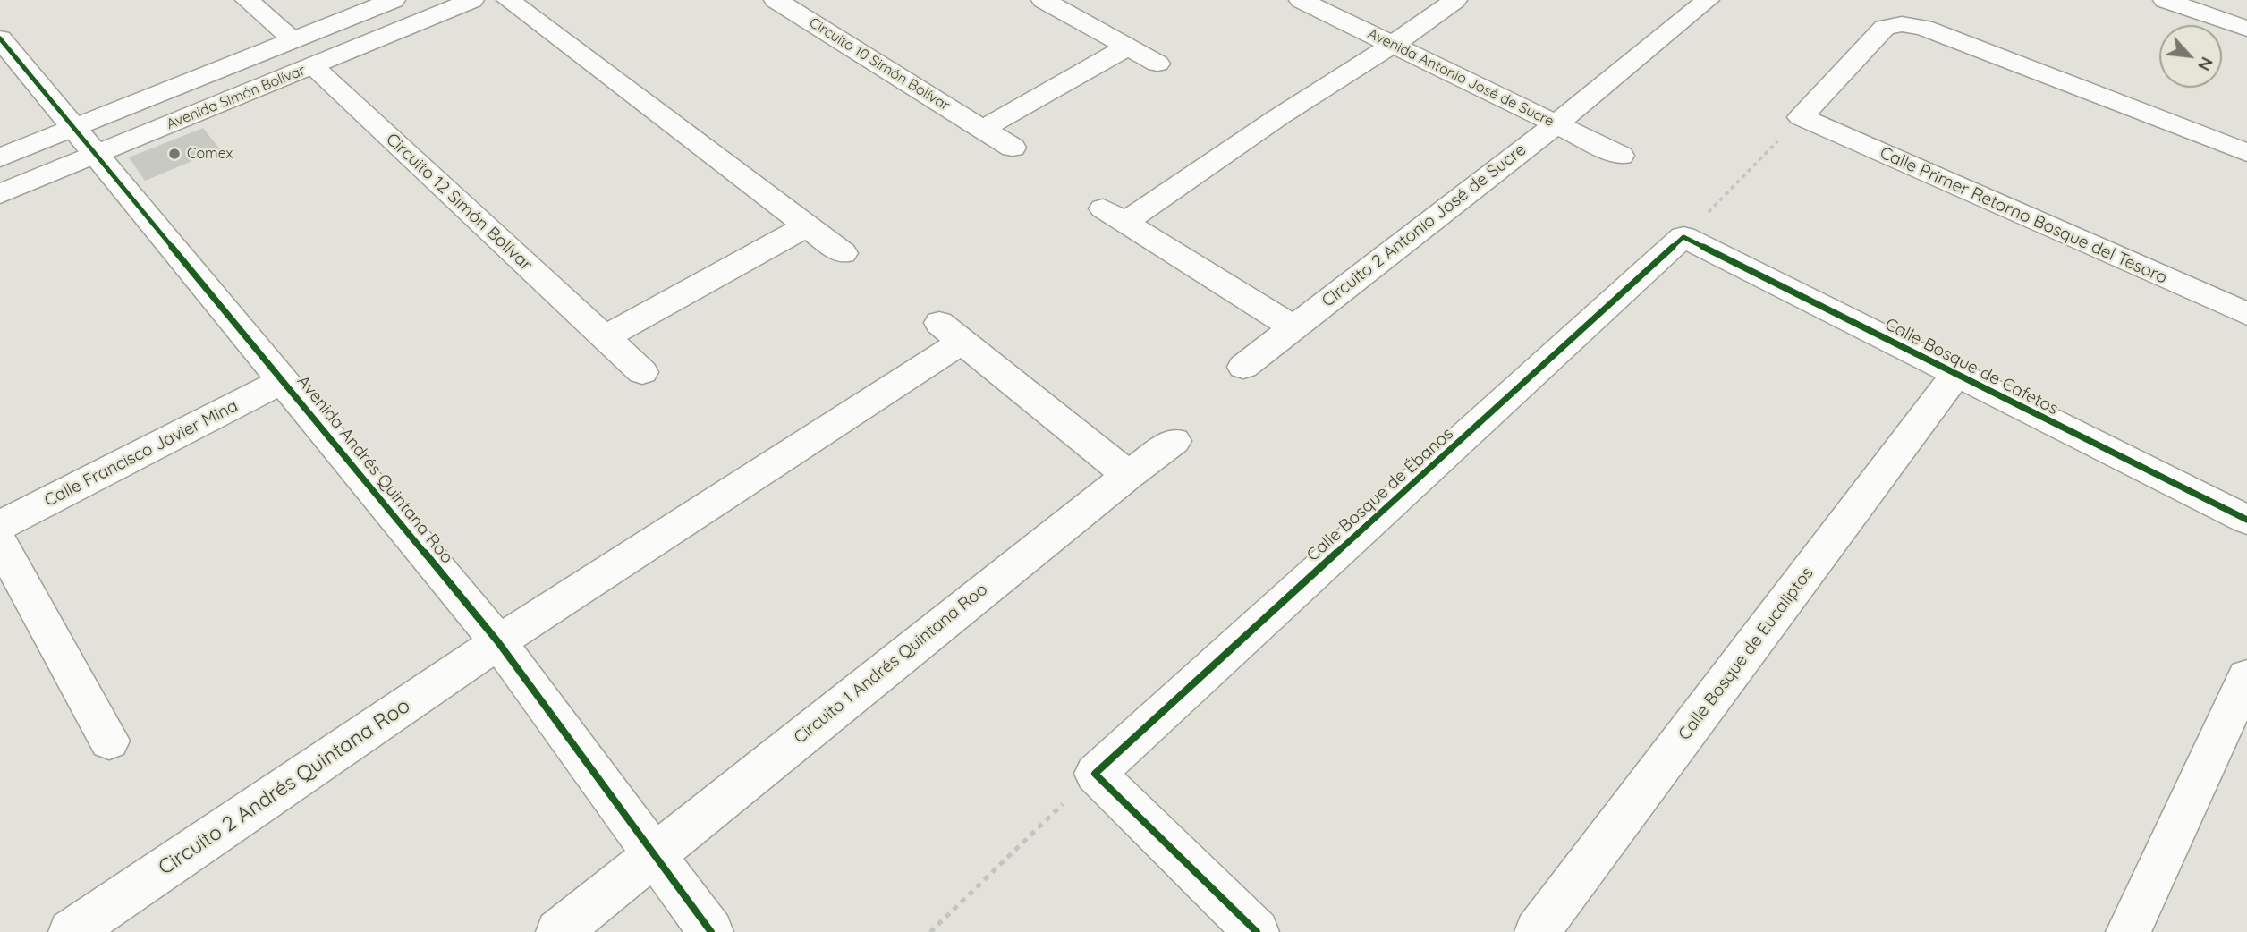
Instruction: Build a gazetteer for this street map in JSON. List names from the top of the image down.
{
  "streets": {
    "street": [
      "Circuito 10 Simón Bolívar",
      "Avenida Antonio José de Sucre",
      "Avenida Simón Bolívar",
      "Circuito 12 Simón Bolívar",
      "Calle Primer Retorno Bosque del Tesoro",
      "Circuito 2 Antonio José de Sucre",
      "Calle Bosque de Cafetos",
      "Calle Francisco Javier Mina",
      "Avenida Andrés Quintana Roo",
      "Calle Bosque de Ébanos",
      "Calle Bosque de Eucaliptos",
      "Circuito 1 Andrés Quintana Roo",
      "Circuito 2 Andrés Quintana Roo"
    ]
  },
  "crossings": [
    ["Avenida Antonio José de Sucre", "Circuito 2 Antonio José de Sucre"],
    ["Avenida Simón Bolívar", "Circuito 12 Simón Bolívar"],
    ["Avenida Simón Bolívar", "Avenida Andrés Quintana Roo"],
    ["Calle Bosque de Cafetos", "Calle Bosque de Ébanos"],
    ["Calle Bosque de Cafetos", "Calle Bosque de Eucaliptos"],
    ["Calle Francisco Javier Mina", "Avenida Andrés Quintana Roo"],
    ["Avenida Andrés Quintana Roo", "Circuito 1 Andrés Quintana Roo"],
    ["Avenida Andrés Quintana Roo", "Circuito 2 Andrés Quintana Roo"]
  ],
  "places": ["Comex"],
  "north": "bottom right"
}
